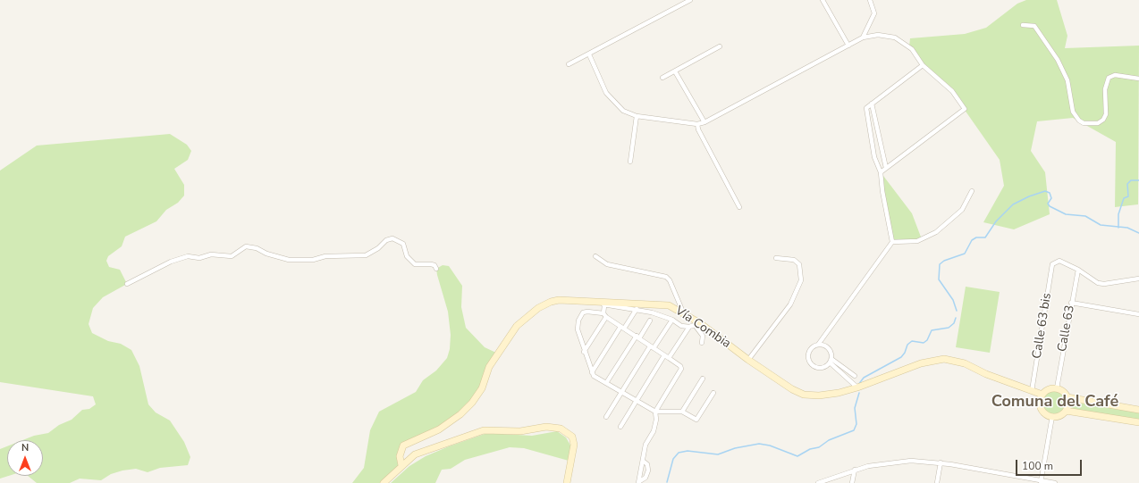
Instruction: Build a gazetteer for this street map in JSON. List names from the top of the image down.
{
  "streets": {
    "main road": ["Vía Combia"],
    "street": ["Calle 63 bis", "Calle 63"]
  },
  "crossings": [
    ["Calle 63 bis", "Vía Combia"],
    ["Calle 63 bis", "Calle 63"],
    ["Vía Combia", "Calle 63"]
  ],
  "districts": ["Comuna del Café"],
  "scale_bar": "100 m",
  "north": "top"
}
